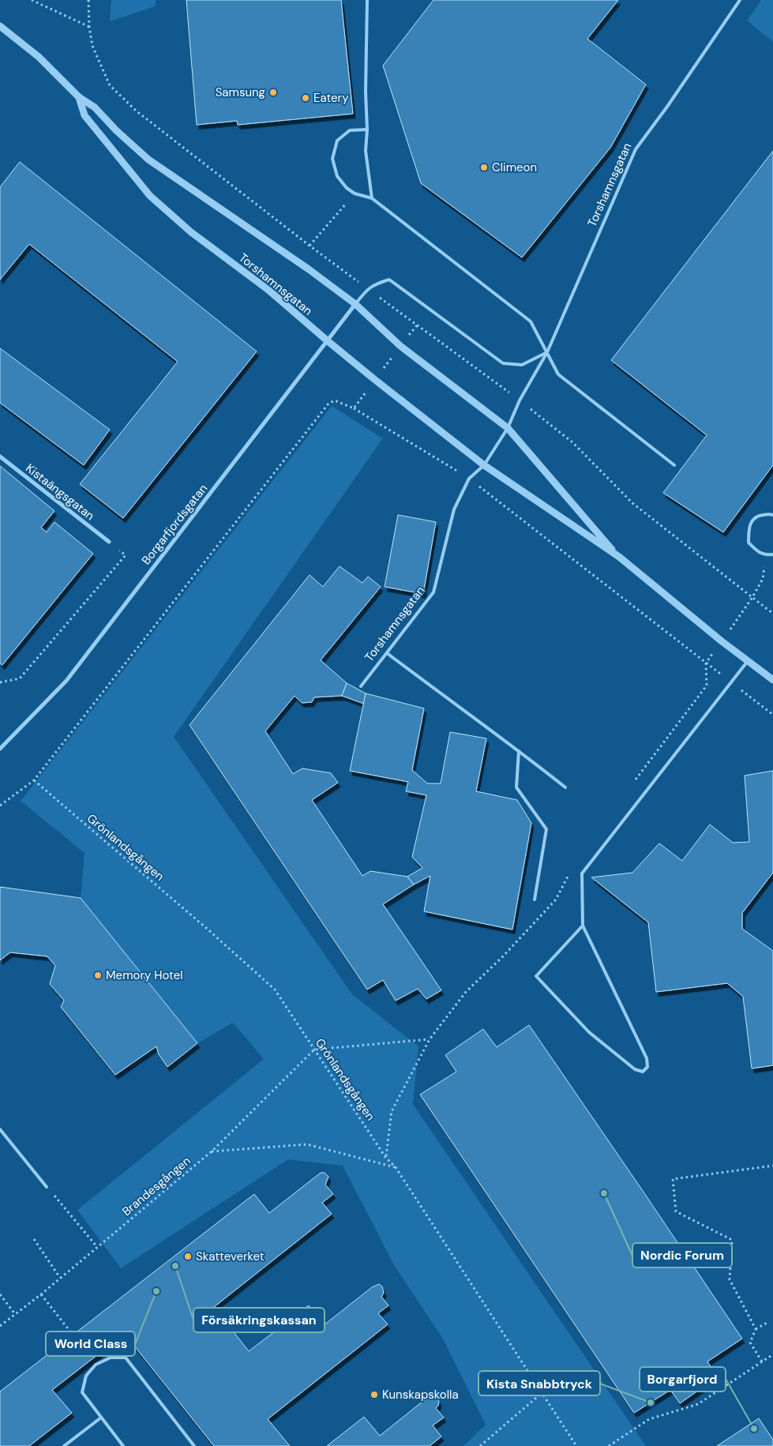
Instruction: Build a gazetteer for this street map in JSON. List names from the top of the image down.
{
  "streets": {
    "street": ["Torshamnsgatan", "Kistaängsgatan", "Borgarfjordsgatan"],
    "path": ["Grönlandsgången", "Brandesgången"]
  },
  "crossings": [
    ["Torshamnsgatan", "Borgarfjordsgatan"],
    ["Grönlandsgången", "Brandesgången"]
  ],
  "places": [
    "Samsung",
    "Eatery",
    "Climeon",
    "Memory Hotel",
    "Nordic Forum",
    "Skatteverket",
    "Försäkringskassan",
    "World Class",
    "Kunskapskolla",
    "Kista Snabbtryck",
    "Borgarfjord"
  ]
}
